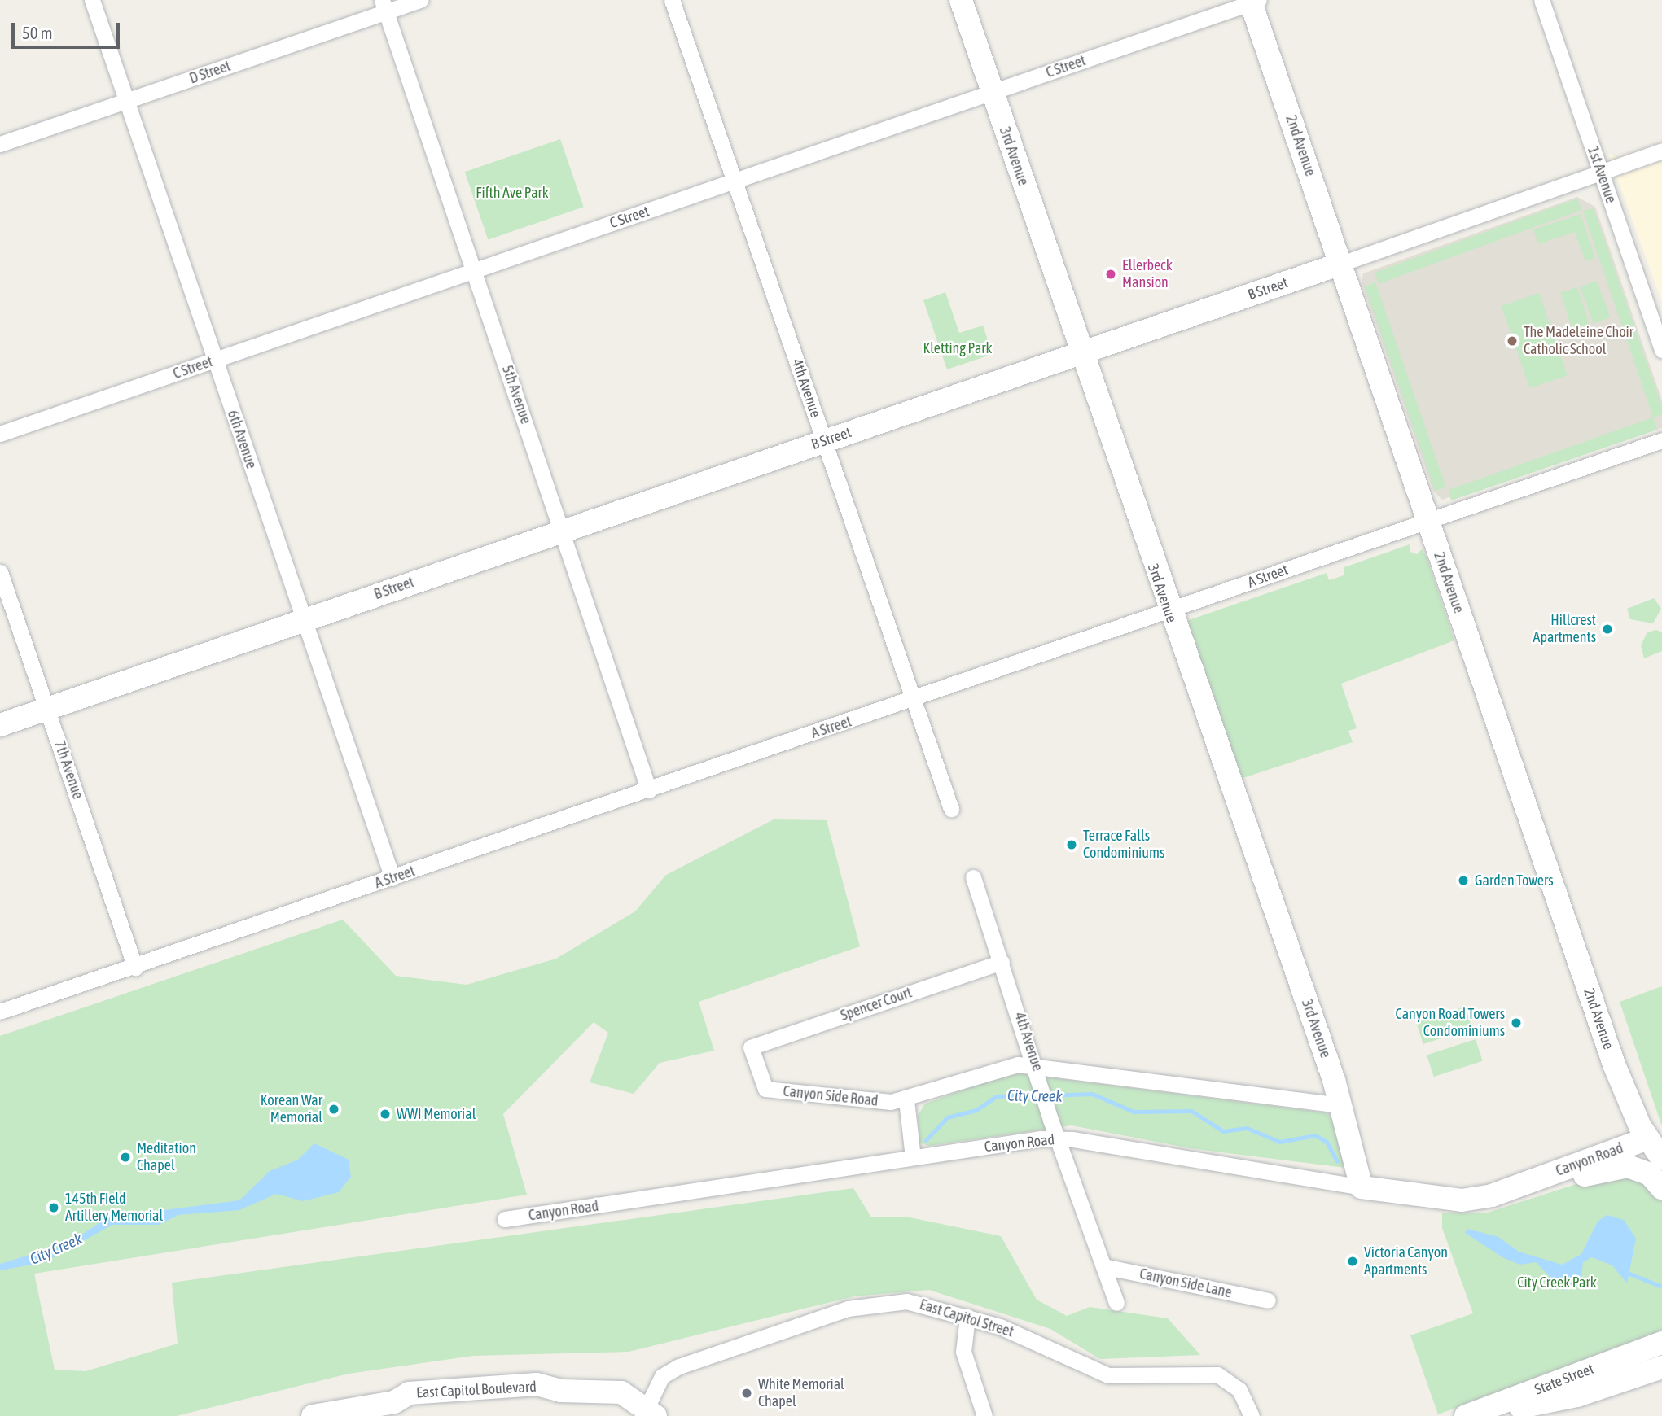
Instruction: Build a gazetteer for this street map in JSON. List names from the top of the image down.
{
  "streets": {
    "street": [
      "C Street",
      "D Street",
      "2nd Avenue",
      "3rd Avenue",
      "1st Avenue",
      "B Street",
      "4th Avenue",
      "5th Avenue",
      "6th Avenue",
      "A Street",
      "7th Avenue",
      "Spencer Court",
      "Canyon Side Road",
      "Canyon Road",
      "Canyon Side Lane",
      "East Capitol Street",
      "State Street",
      "East Capitol Boulevard"
    ]
  },
  "crossings": [
    ["C Street", "2nd Avenue"],
    ["C Street", "3rd Avenue"],
    ["C Street", "4th Avenue"],
    ["C Street", "5th Avenue"],
    ["C Street", "6th Avenue"],
    ["D Street", "5th Avenue"],
    ["D Street", "6th Avenue"],
    ["2nd Avenue", "B Street"],
    ["2nd Avenue", "A Street"],
    ["2nd Avenue", "Canyon Road"],
    ["3rd Avenue", "B Street"],
    ["3rd Avenue", "A Street"],
    ["3rd Avenue", "Canyon Road"],
    ["1st Avenue", "B Street"],
    ["B Street", "4th Avenue"],
    ["B Street", "5th Avenue"],
    ["B Street", "6th Avenue"],
    ["B Street", "7th Avenue"],
    ["4th Avenue", "A Street"],
    ["4th Avenue", "Spencer Court"],
    ["4th Avenue", "Canyon Road"],
    ["4th Avenue", "Canyon Side Lane"],
    ["5th Avenue", "A Street"],
    ["6th Avenue", "A Street"],
    ["A Street", "7th Avenue"],
    ["Spencer Court", "Canyon Side Road"],
    ["East Capitol Street", "East Capitol Boulevard"]
  ],
  "water": ["City Creek"],
  "parks": ["Fifth Ave Park", "Kletting Park", "City Creek Park"],
  "places": [
    "Ellerbeck Mansion",
    "The Madeleine Choir Catholic School",
    "Hillcrest Apartments",
    "Terrace Falls Condominiums",
    "Garden Towers",
    "Canyon Road Towers Condominiums",
    "Korean War Memorial",
    "WWI Memorial",
    "Meditation Chapel",
    "145th Field Artillery Memorial",
    "Victoria Canyon Apartments",
    "White Memorial Chapel"
  ],
  "scale_bar": "50 m"
}
